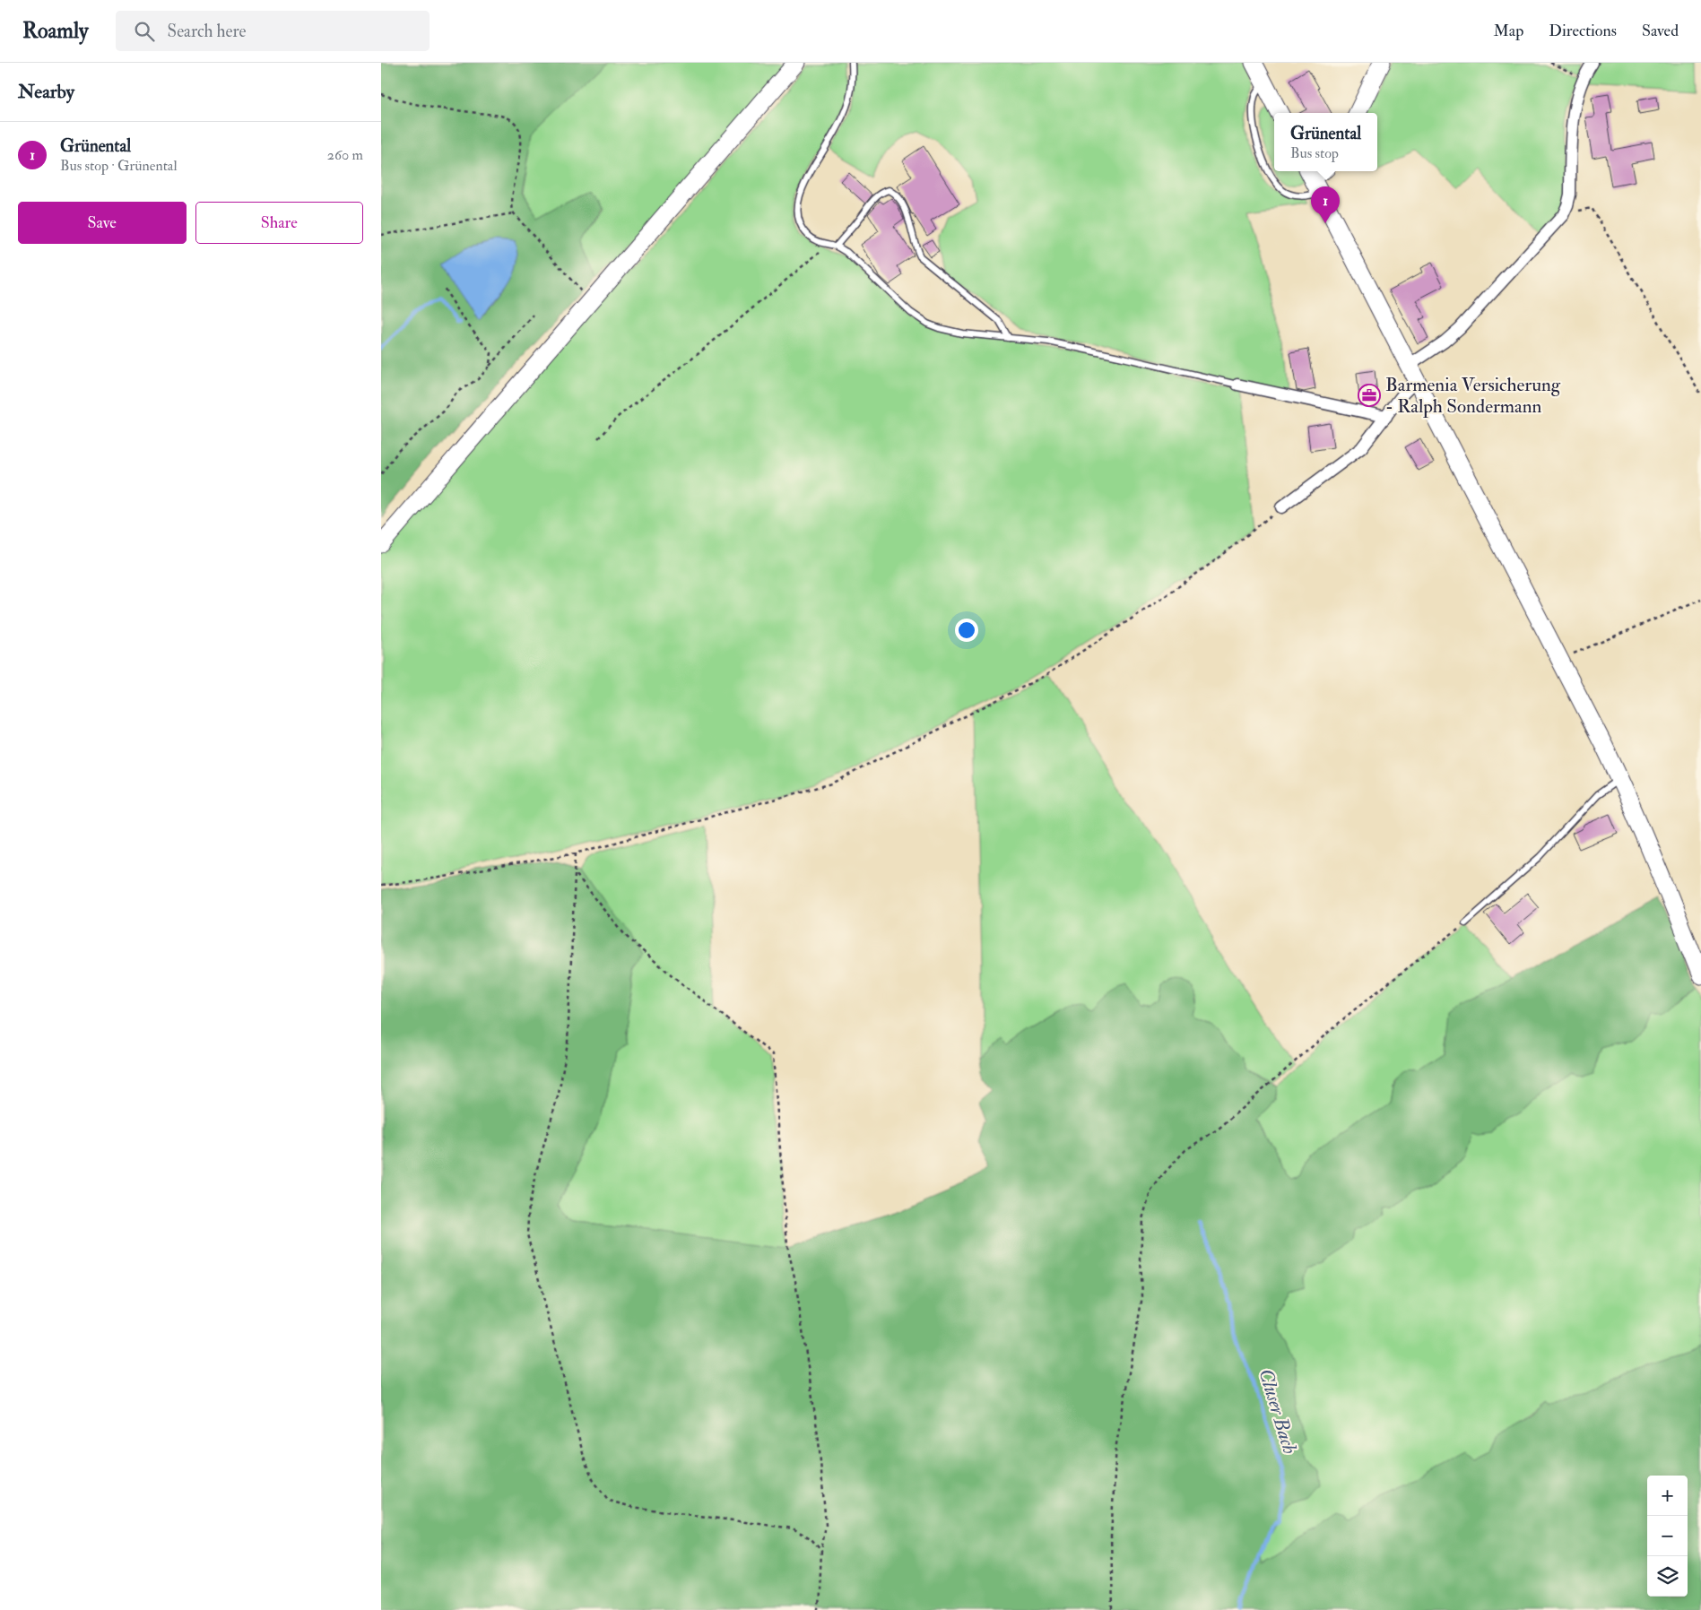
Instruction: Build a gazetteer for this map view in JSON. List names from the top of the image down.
{
  "water": ["Cluser Bach"],
  "places": {
    "office": ["Barmenia Versicherung - Ralph Sondermann"]
  },
  "page": {
    "header": "Roamly",
    "search": "Search here",
    "nav": ["Map", "Directions", "Saved"],
    "heading": "Nearby",
    "popup": ["Grünental", "Bus stop"],
    "list": [
      {
        "mark": "1",
        "name": "Grünental",
        "note": "Bus stop · Grünental",
        "value": "260 m"
      }
    ],
    "pins": "1",
    "buttons": ["Save", "Share"],
    "map_buttons": ["+", "−"]
  }
}
